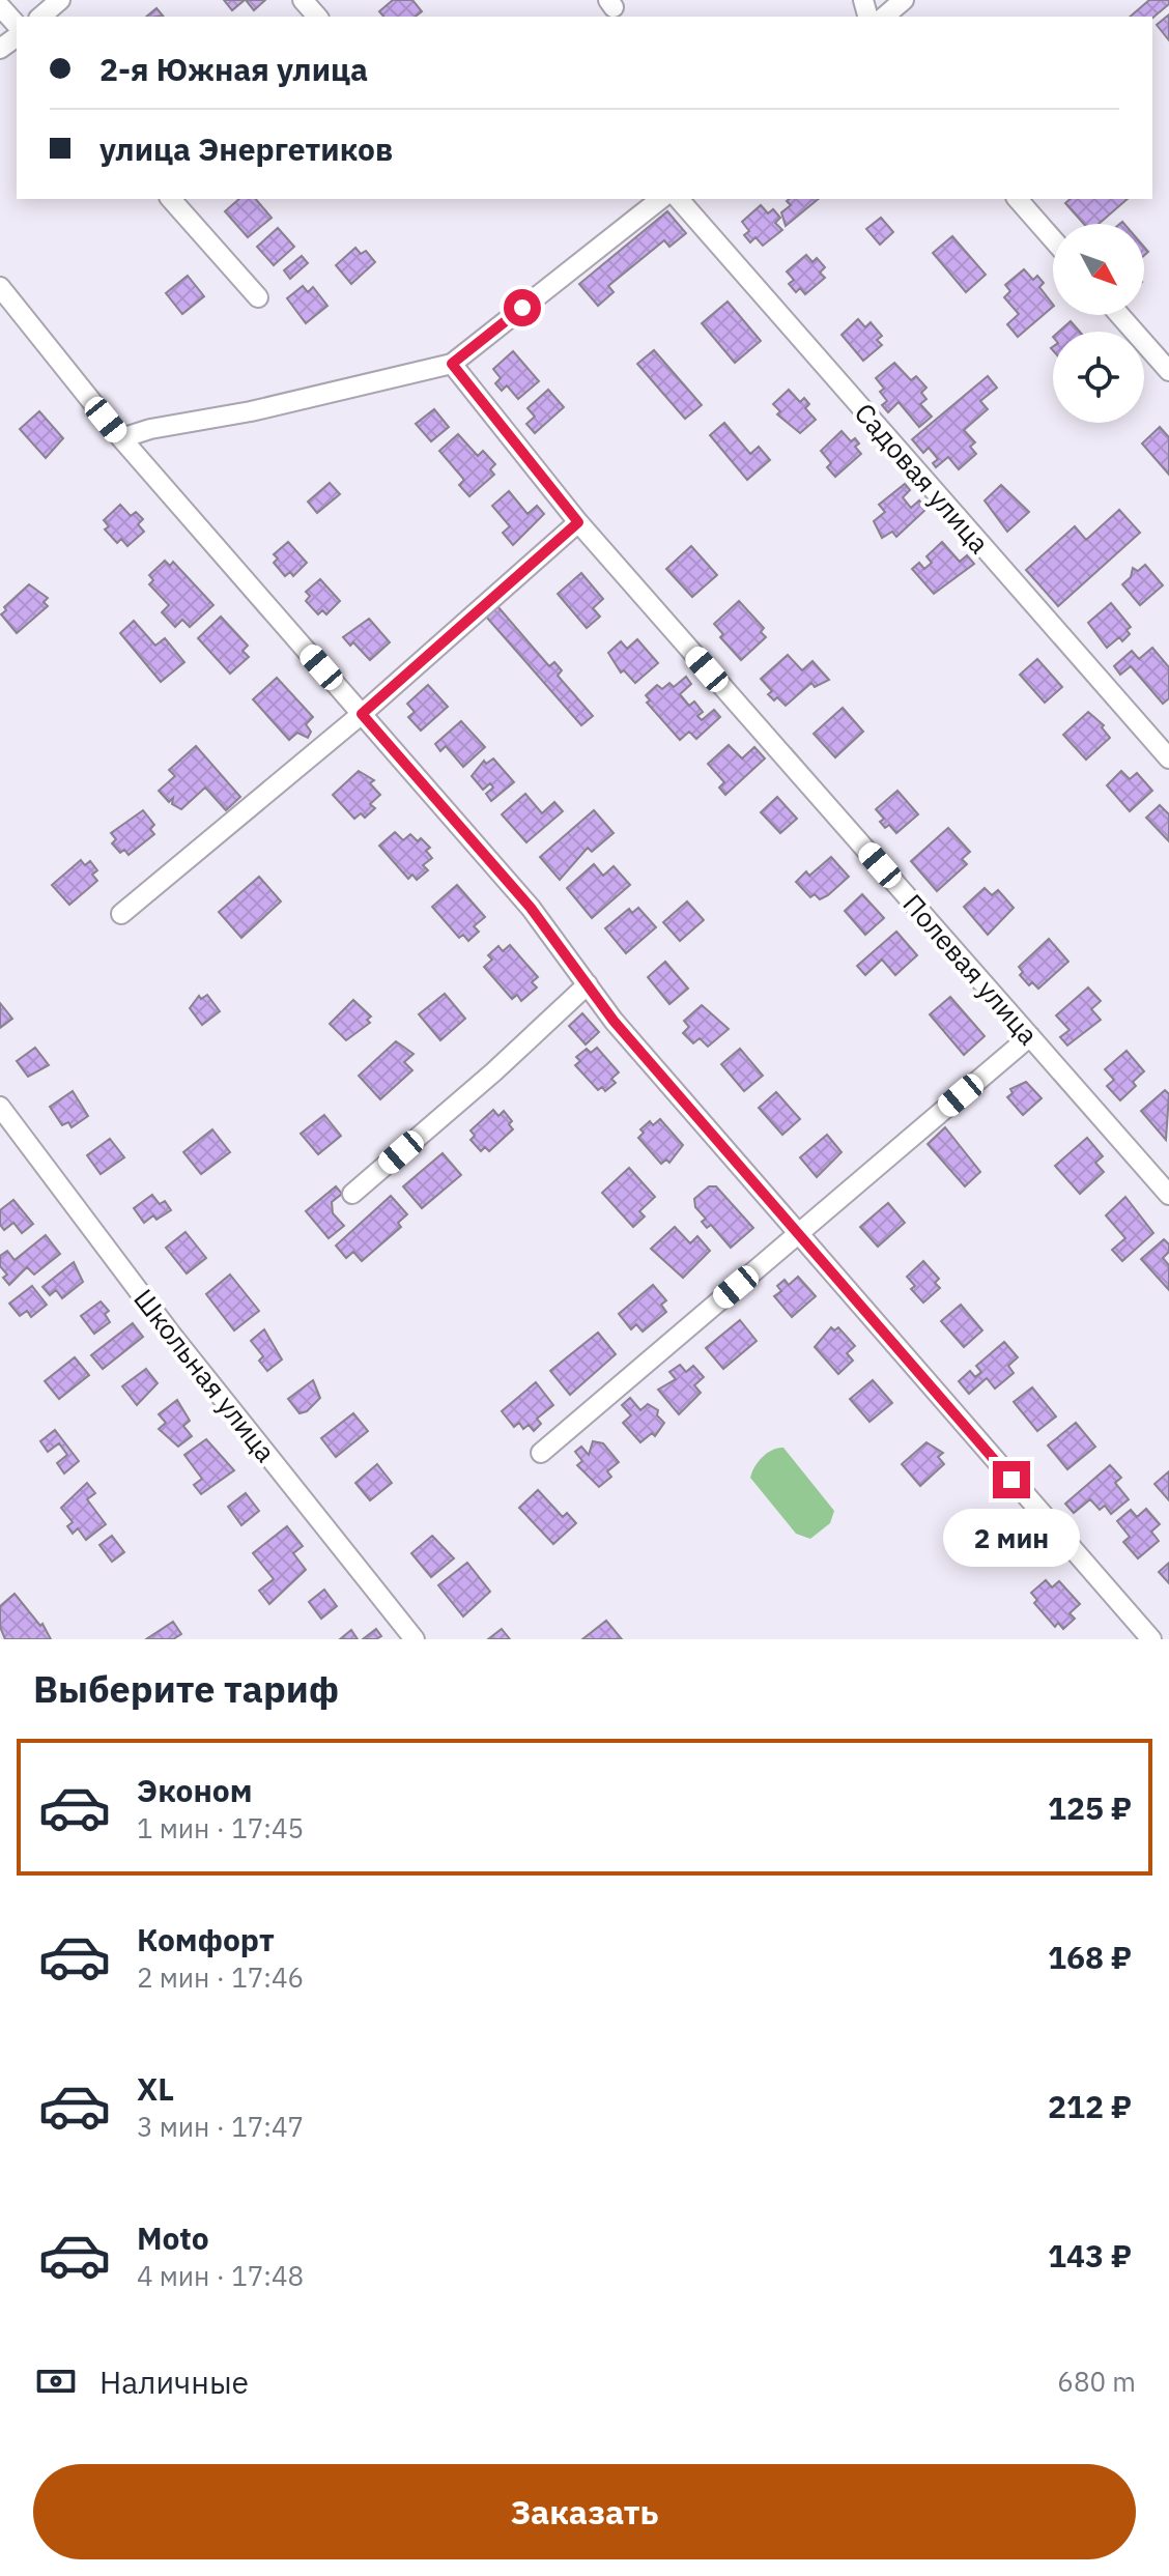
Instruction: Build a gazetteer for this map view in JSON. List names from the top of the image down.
{
  "streets": {
    "street": ["Садовая улица", "Полевая улица", "Школьная улица"]
  },
  "north": "bottom right",
  "page": {
    "banner": ["2-я Южная улица", "улица Энергетиков"],
    "bubble": "2 мин",
    "heading": "Выберите тариф",
    "list": [
      {
        "name": "Эконом",
        "note": "1 мин · 17:45",
        "value": "125 ₽"
      },
      {
        "name": "Комфорт",
        "note": "2 мин · 17:46",
        "value": "168 ₽"
      },
      {
        "name": "XL",
        "note": "3 мин · 17:47",
        "value": "212 ₽"
      },
      {
        "name": "Moto",
        "note": "4 мин · 17:48",
        "value": "143 ₽"
      }
    ],
    "pay": ["Наличные", "680 m"],
    "buttons": "Заказать"
  }
}
